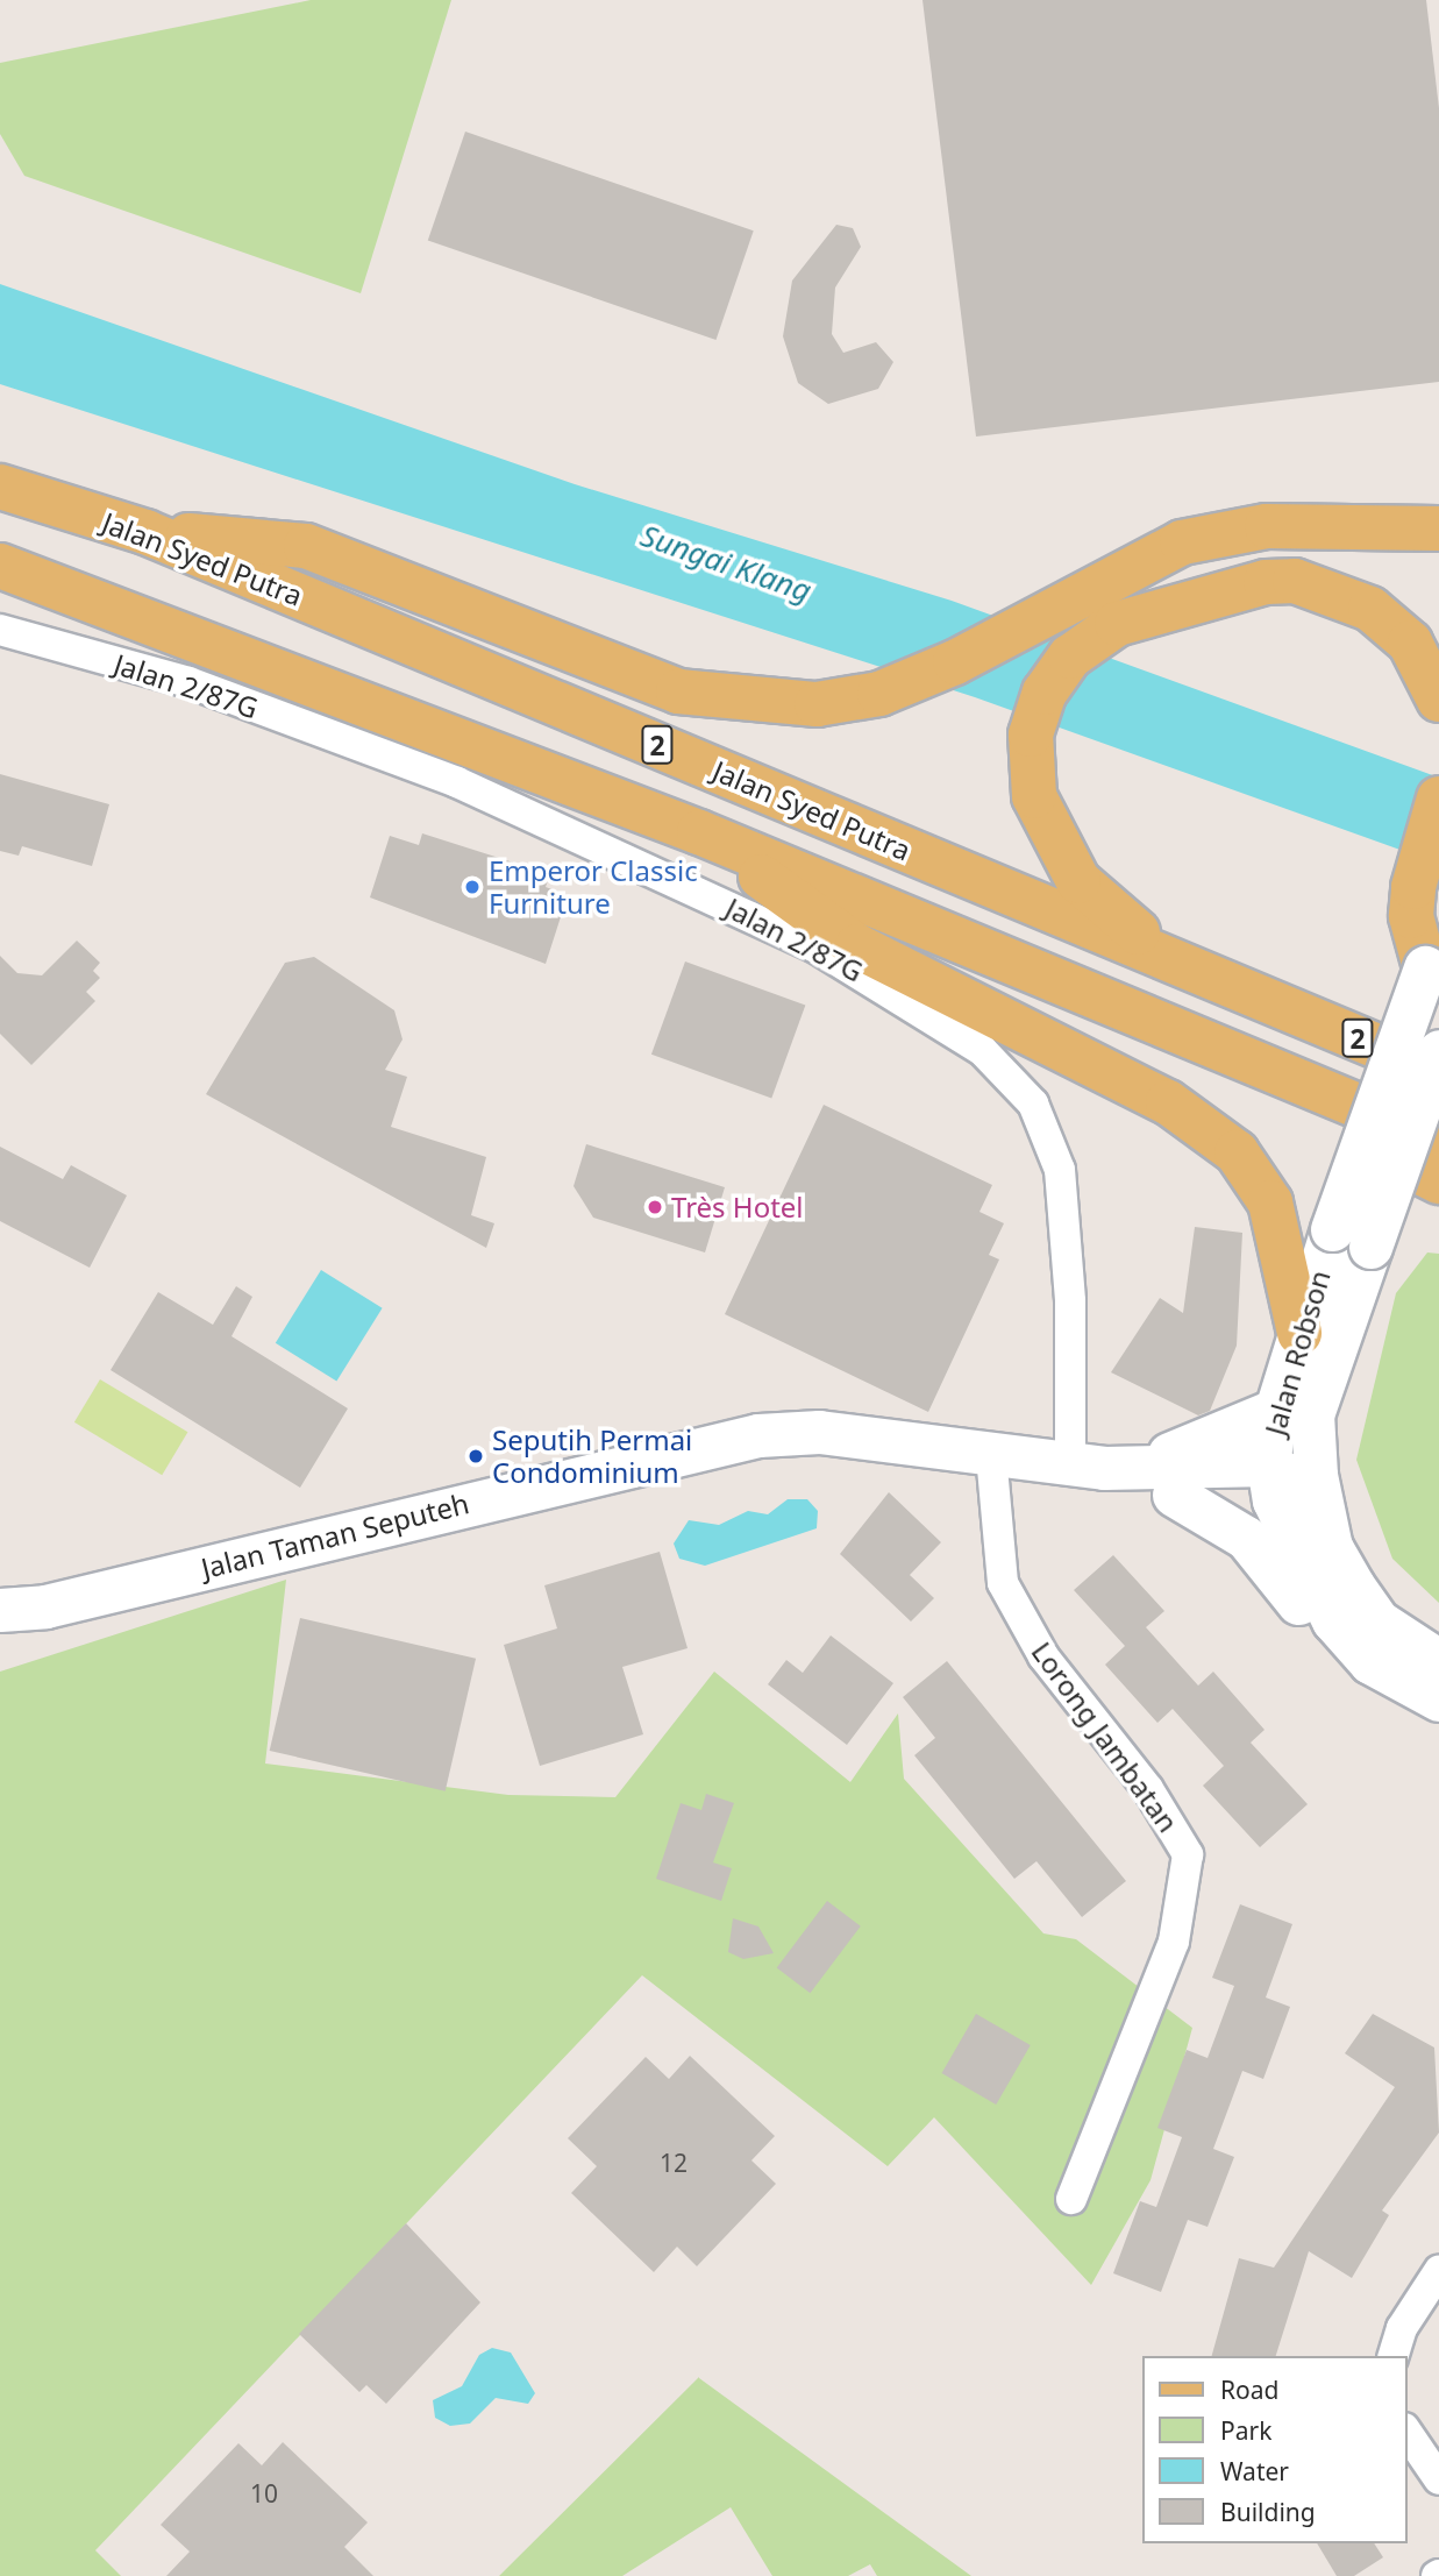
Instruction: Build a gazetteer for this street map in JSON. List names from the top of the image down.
{
  "streets": {
    "main road": [
      "Jalan Syed Putra",
      "2",
      "Jalan Robson",
      "Jalan Taman Seputeh"
    ],
    "street": ["Jalan 2/87G", "Lorong Jambatan"]
  },
  "crossings": [
    ["Jalan 2/87G", "Jalan Taman Seputeh"],
    ["Jalan Robson", "Jalan Taman Seputeh"],
    ["Jalan Taman Seputeh", "Lorong Jambatan"]
  ],
  "water": ["Sungai Klang"],
  "places": ["Emperor Classic Furniture", "Très Hotel", "Seputih Permai Condominium"],
  "house_numbers": ["12", "10"],
  "legend": [
    "Road",
    "Park",
    "Water",
    "Building"
  ]
}
